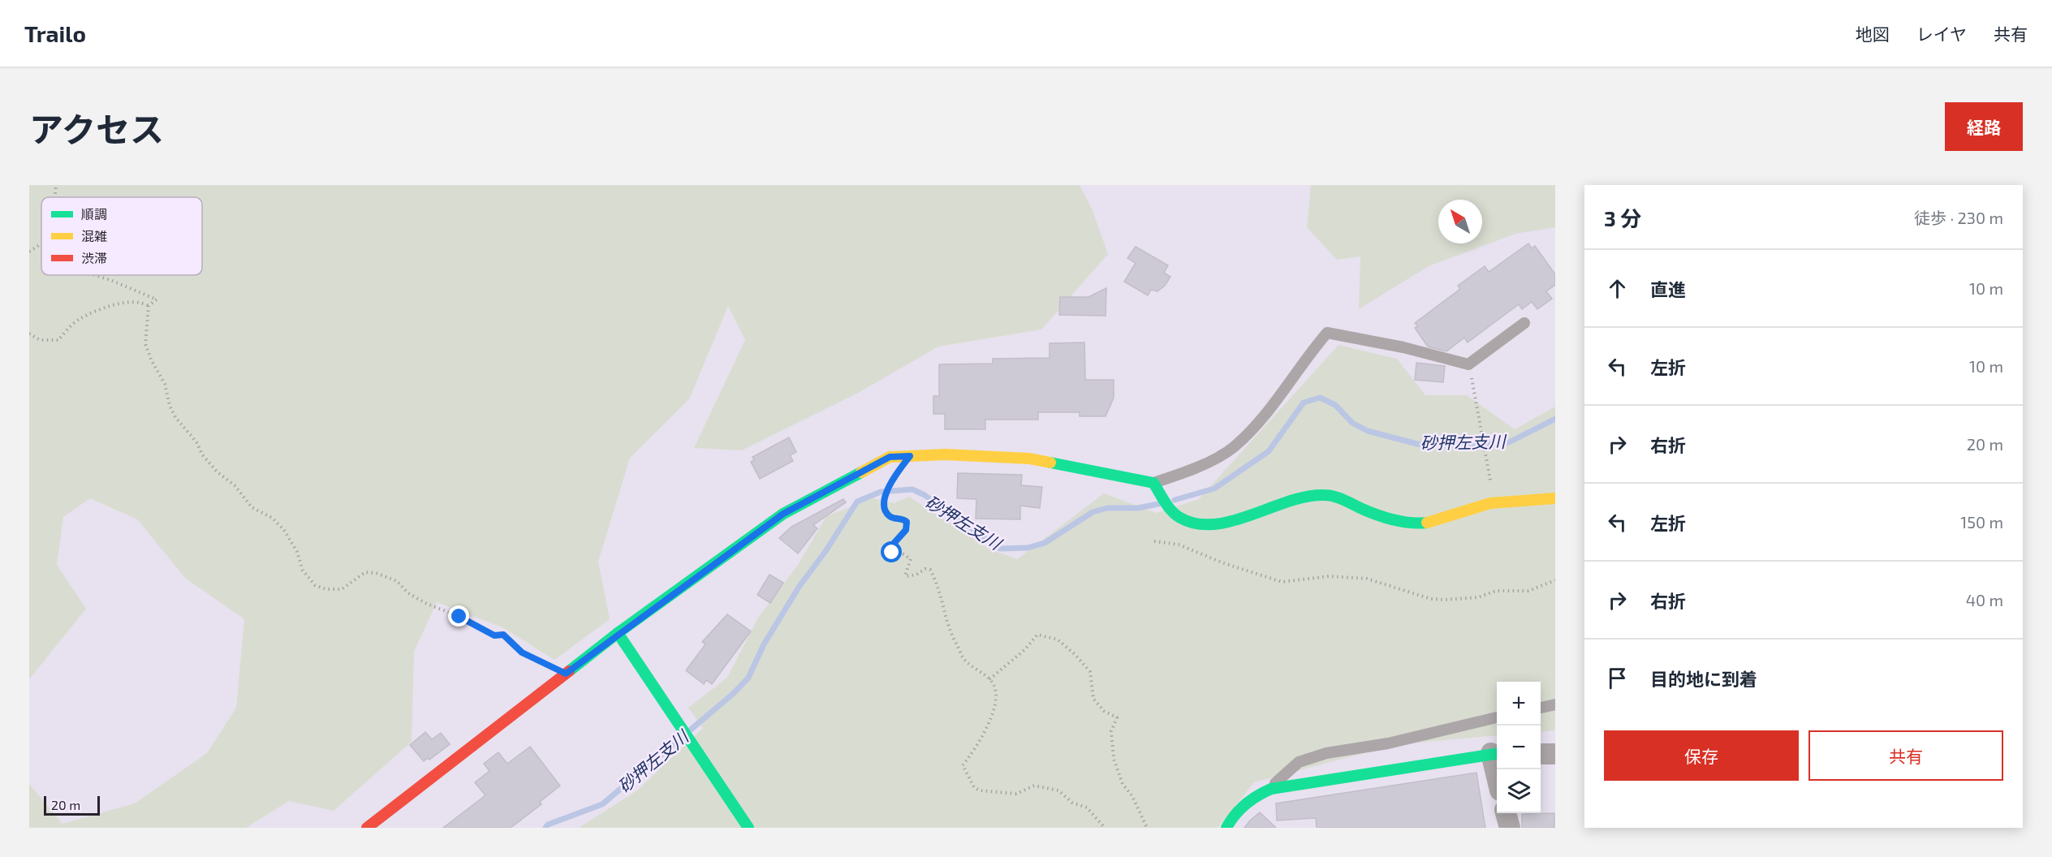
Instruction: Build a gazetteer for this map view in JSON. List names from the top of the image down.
{
  "water": ["砂押左支川"],
  "legend": ["順調", "混雑", "渋滞"],
  "scale_bar": "20 m",
  "north": "top left",
  "page": {
    "header": "Trailo",
    "nav": ["地図", "レイヤ", "共有"],
    "title": "アクセス",
    "buttons": [
      "経路",
      ["保存", "共有"]
    ],
    "heading": ["3 分", "徒歩 · 230 m"],
    "list": [
      ["直進", "10 m"],
      ["左折", "10 m"],
      ["右折", "20 m"],
      ["左折", "150 m"],
      ["右折", "40 m"],
      "目的地に到着"
    ],
    "map_buttons": ["+", "−"],
    "scale": "20 m"
  }
}
